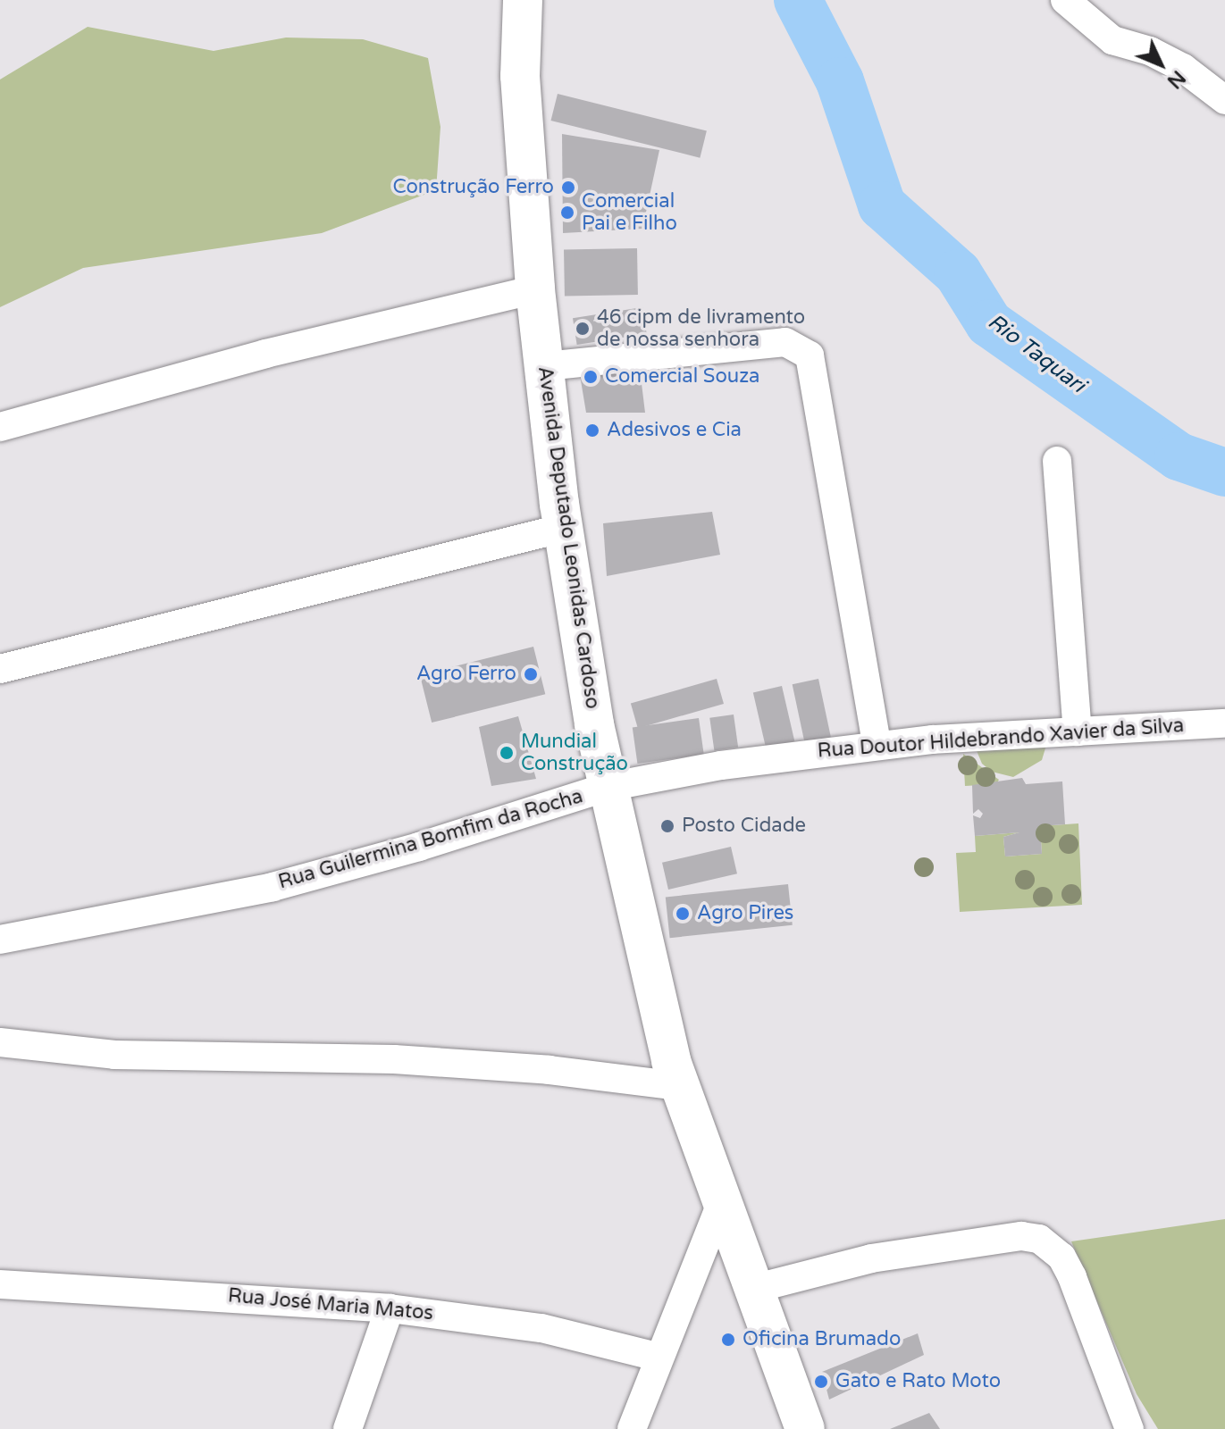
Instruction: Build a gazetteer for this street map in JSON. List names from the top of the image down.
{
  "streets": {
    "main road": ["Avenida Deputado Leonidas Cardoso"],
    "street": ["Rua Doutor Hildebrando Xavier da Silva", "Rua Guilermina Bomfim da Rocha", "Rua José Maria Matos"]
  },
  "crossings": [
    ["Avenida Deputado Leonidas Cardoso", "Rua Doutor Hildebrando Xavier da Silva"],
    ["Avenida Deputado Leonidas Cardoso", "Rua Guilermina Bomfim da Rocha"],
    ["Rua Doutor Hildebrando Xavier da Silva", "Rua Guilermina Bomfim da Rocha"]
  ],
  "water": ["Rio Taquari"],
  "places": [
    "Construção Ferro",
    "Comercial Pai e Filho",
    "46 cipm de livramento de nossa senhora",
    "Comercial Souza",
    "Adesivos e Cia",
    "Agro Ferro",
    "Mundial Construção",
    "Posto Cidade",
    "Agro Pires",
    "Oficina Brumado",
    "Gato e Rato Moto"
  ],
  "north": "bottom right"
}
